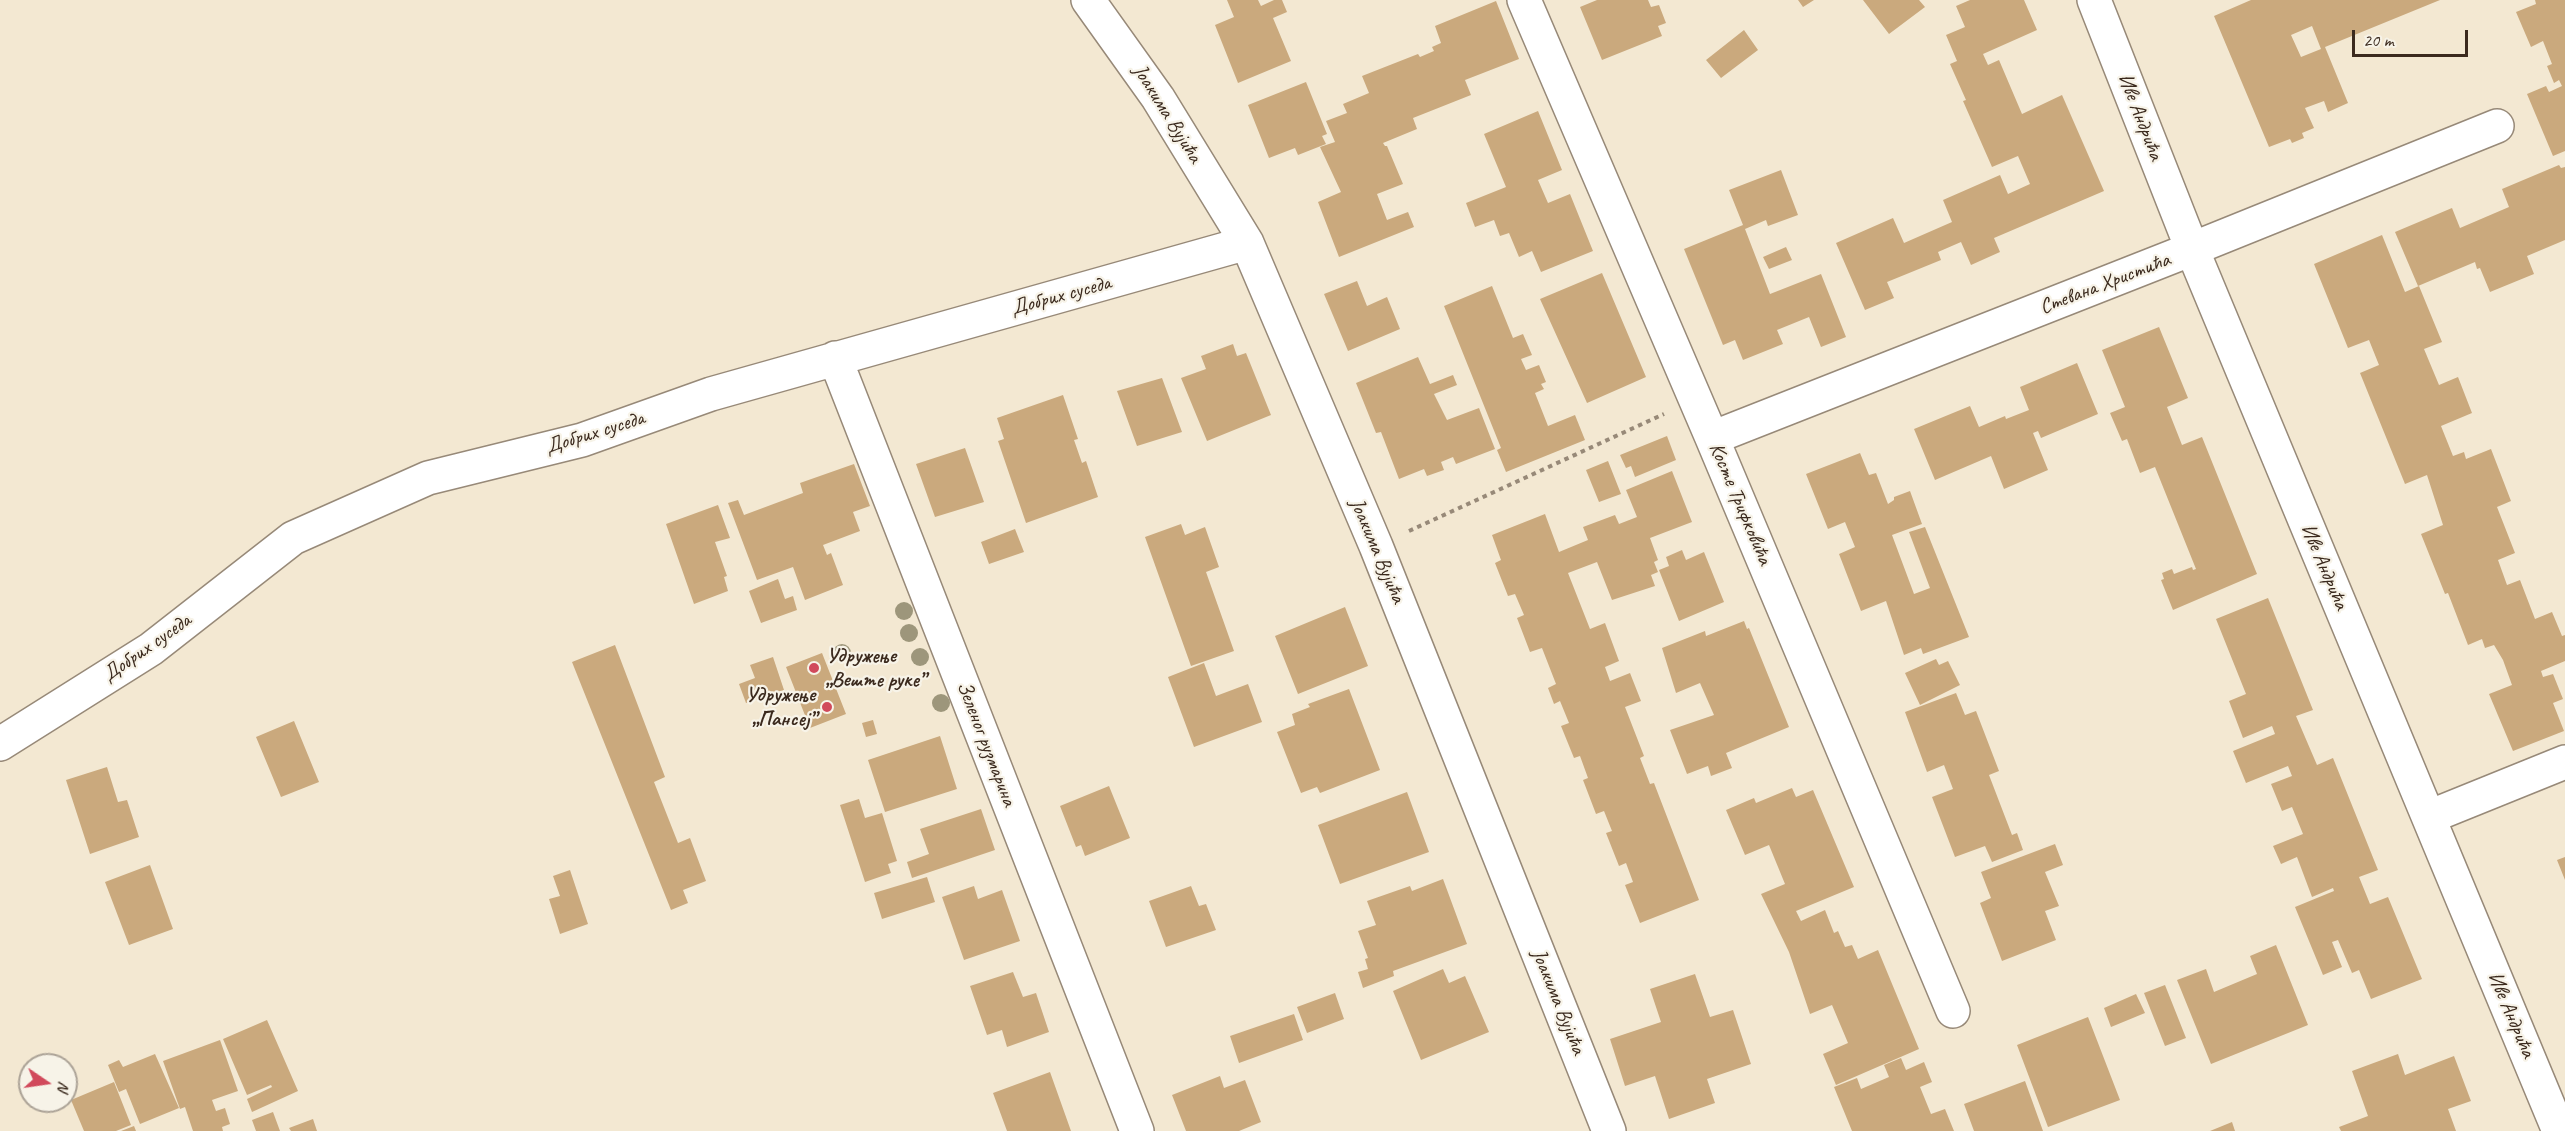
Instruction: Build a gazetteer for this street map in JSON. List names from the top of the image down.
{
  "streets": {
    "street": [
      "Јоакима Вујића",
      "Иве Андрића",
      "Стевана Христића",
      "Добрих суседа",
      "Косте Трифковића",
      "Зеленог рузмарина"
    ]
  },
  "crossings": [
    ["Јоакима Вујића", "Добрих суседа"],
    ["Иве Андрића", "Стевана Христића"],
    ["Стевана Христића", "Косте Трифковића"],
    ["Добрих суседа", "Зеленог рузмарина"]
  ],
  "places": ["Удружење „Веште руке”", "Удружење „Пансеј”"],
  "scale_bar": "20 m",
  "north": "right"
}
